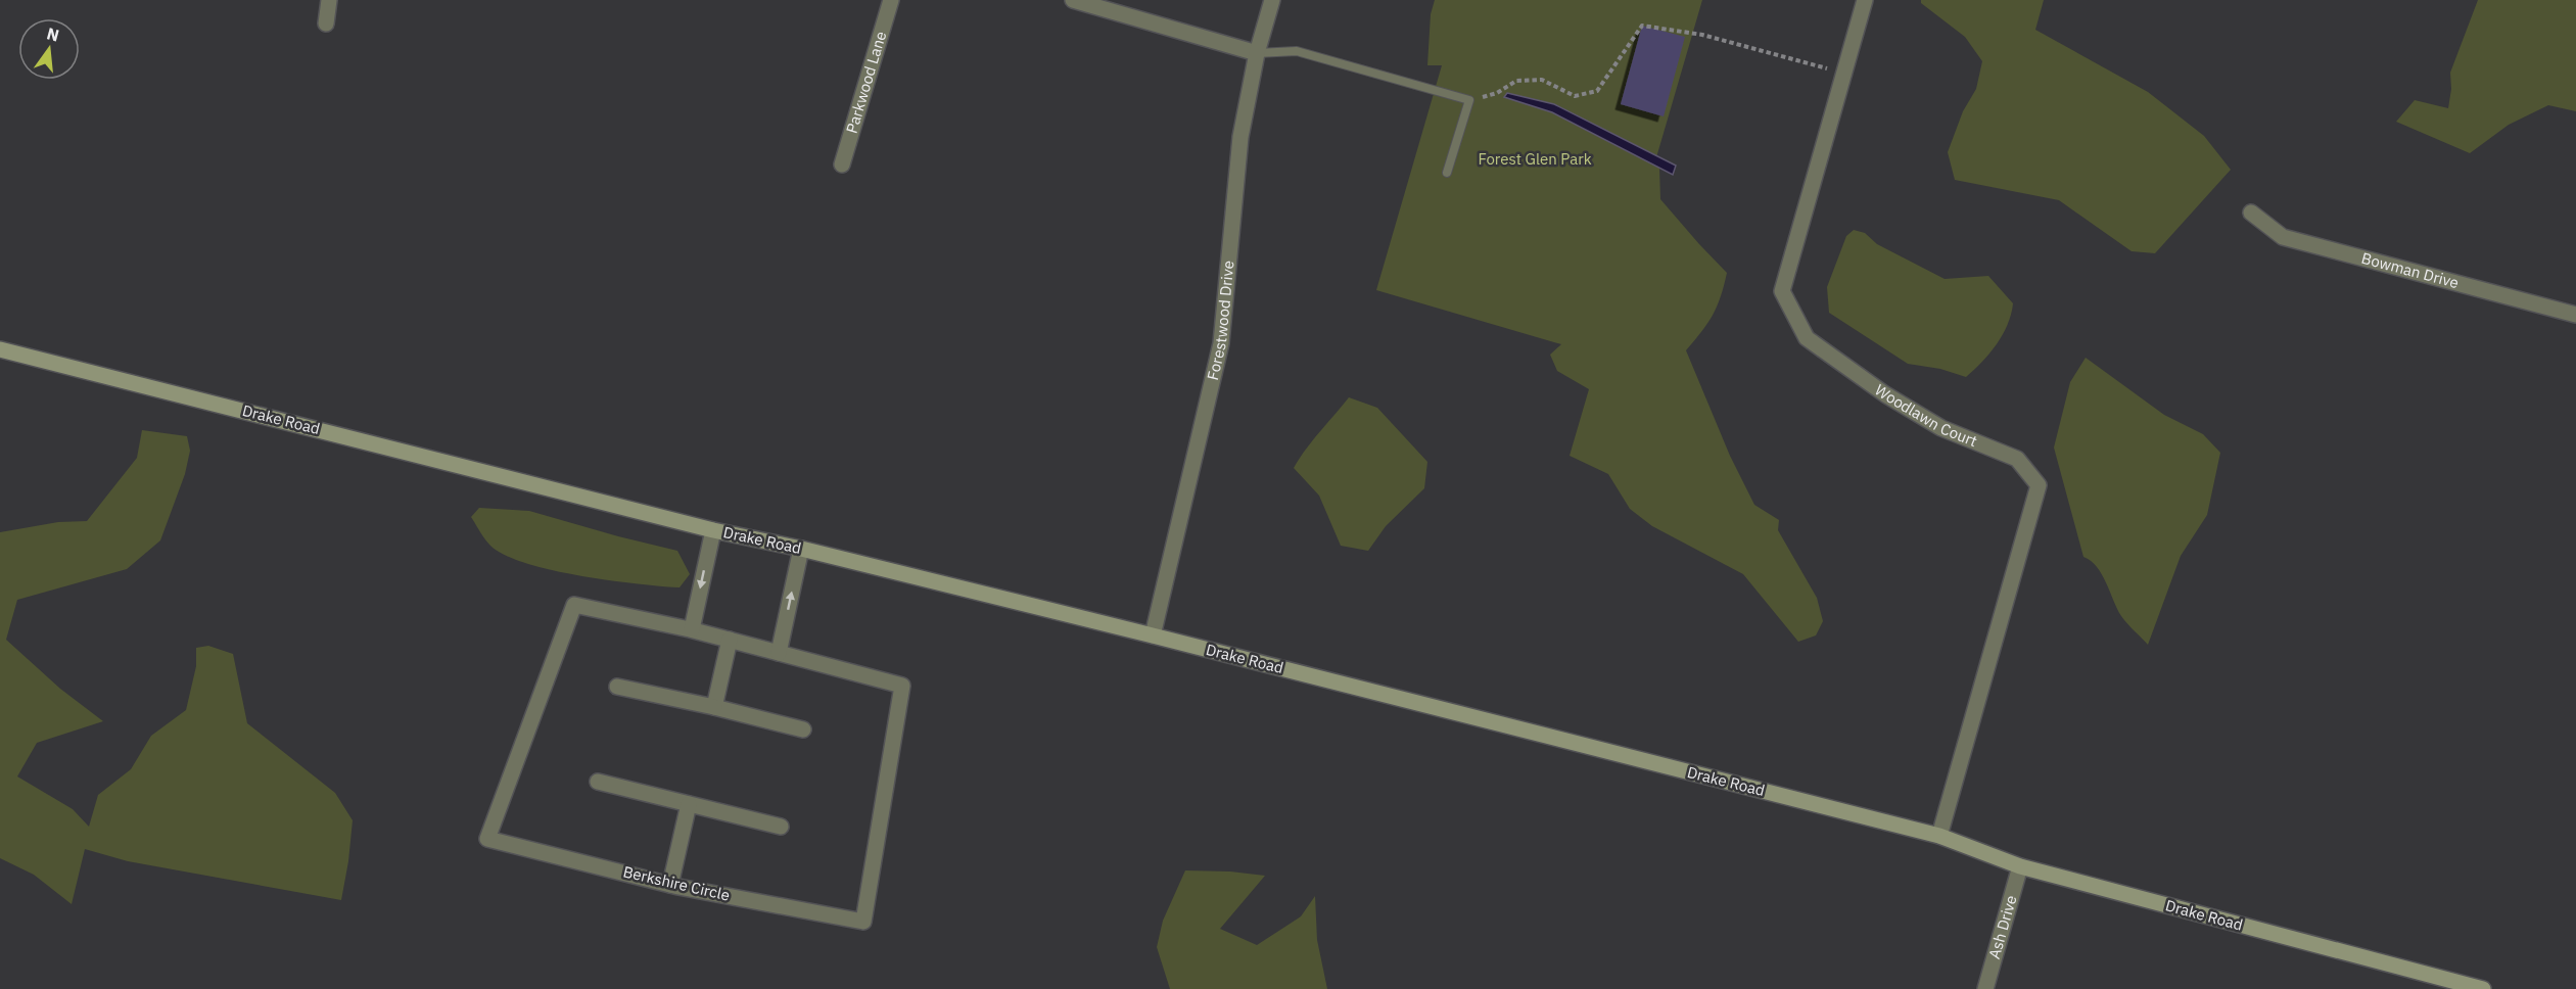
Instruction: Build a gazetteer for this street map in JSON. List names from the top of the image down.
{
  "streets": {
    "street": [
      "Parkwood Lane",
      "Bowman Drive",
      "Forestwood Drive",
      "Woodlawn Court",
      "Drake Road",
      "Berkshire Circle",
      "Ash Drive"
    ]
  },
  "crossings": [
    ["Forestwood Drive", "Drake Road"],
    ["Woodlawn Court", "Drake Road"],
    ["Drake Road", "Ash Drive"]
  ],
  "parks": ["Forest Glen Park"],
  "north": "top"
}
